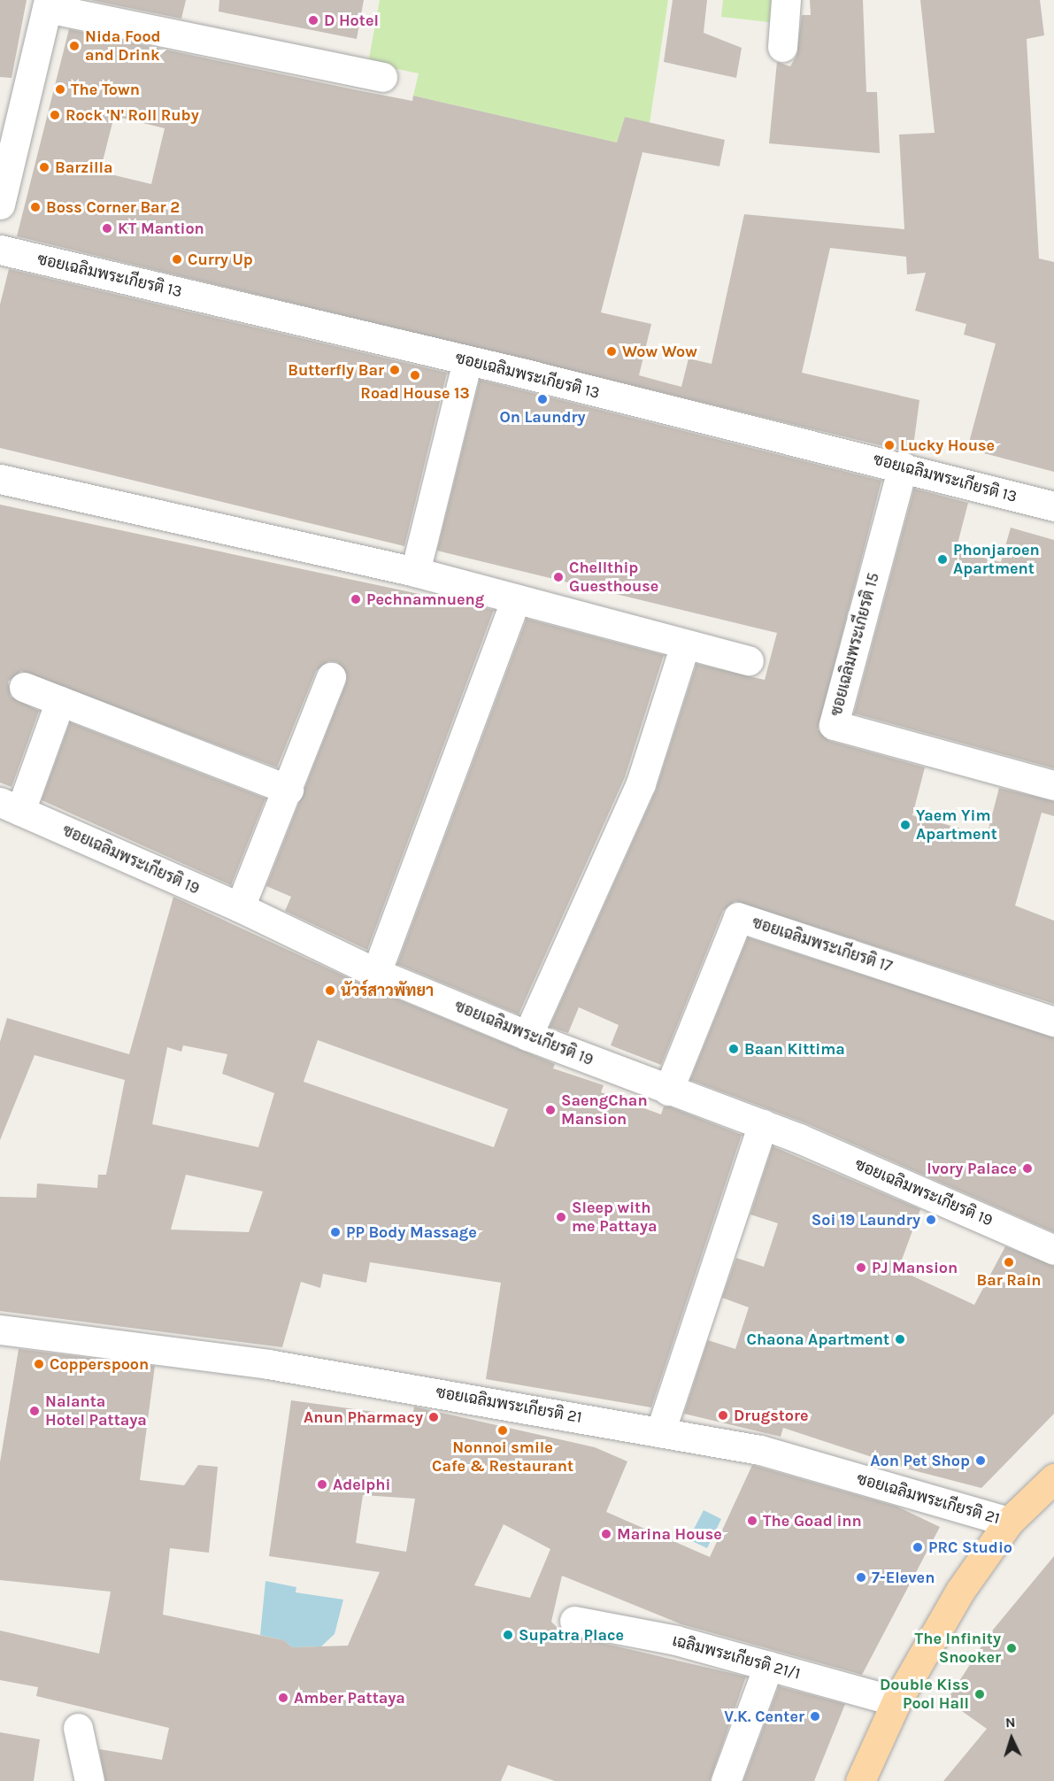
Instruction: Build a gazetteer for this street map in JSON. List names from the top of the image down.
{
  "streets": {
    "street": [
      "ซอยเฉลิมพระเกียรติ 13",
      "ซอยเฉลิมพระเกียรติ 15",
      "ซอยเฉลิมพระเกียรติ 19",
      "ซอยเฉลิมพระเกียรติ 17",
      "ซอยเฉลิมพระเกียรติ 21",
      "เฉลิมพระเกียรติ 21/1"
    ]
  },
  "crossings": [
    ["ซอยเฉลิมพระเกียรติ 13", "ซอยเฉลิมพระเกียรติ 15"],
    ["ซอยเฉลิมพระเกียรติ 19", "ซอยเฉลิมพระเกียรติ 17"]
  ],
  "places": [
    "D Hotel",
    "Nida Food and Drink",
    "The Town",
    "Rock 'N' Roll Ruby",
    "Barzilla",
    "Boss Corner Bar 2",
    "KT Mantion",
    "Curry Up",
    "Wow Wow",
    "Butterfly Bar",
    "Road House 13",
    "On Laundry",
    "Lucky House",
    "Phonjaroen Apartment",
    "Chellthip Guesthouse",
    "Pechnamnueng",
    "Yaem Yim Apartment",
    "นัวร์สาวพัทยา",
    "Baan Kittima",
    "SaengChan Mansion",
    "Ivory Palace",
    "Sleep with me Pattaya",
    "Soi 19 Laundry",
    "PP Body Massage",
    "Bar Rain",
    "PJ Mansion",
    "Chaona Apartment",
    "Copperspoon",
    "Nalanta Hotel Pattaya",
    "Drugstore",
    "Anun Pharmacy",
    "Nonnoi smile Cafe & Restaurant",
    "Aon Pet Shop",
    "Adelphi",
    "The Goad inn",
    "Marina House",
    "PRC Studio",
    "7-Eleven",
    "Supatra Place",
    "The Infinity Snooker",
    "Double Kiss Pool Hall",
    "Amber Pattaya",
    "V.K. Center"
  ],
  "north": "top"
}
